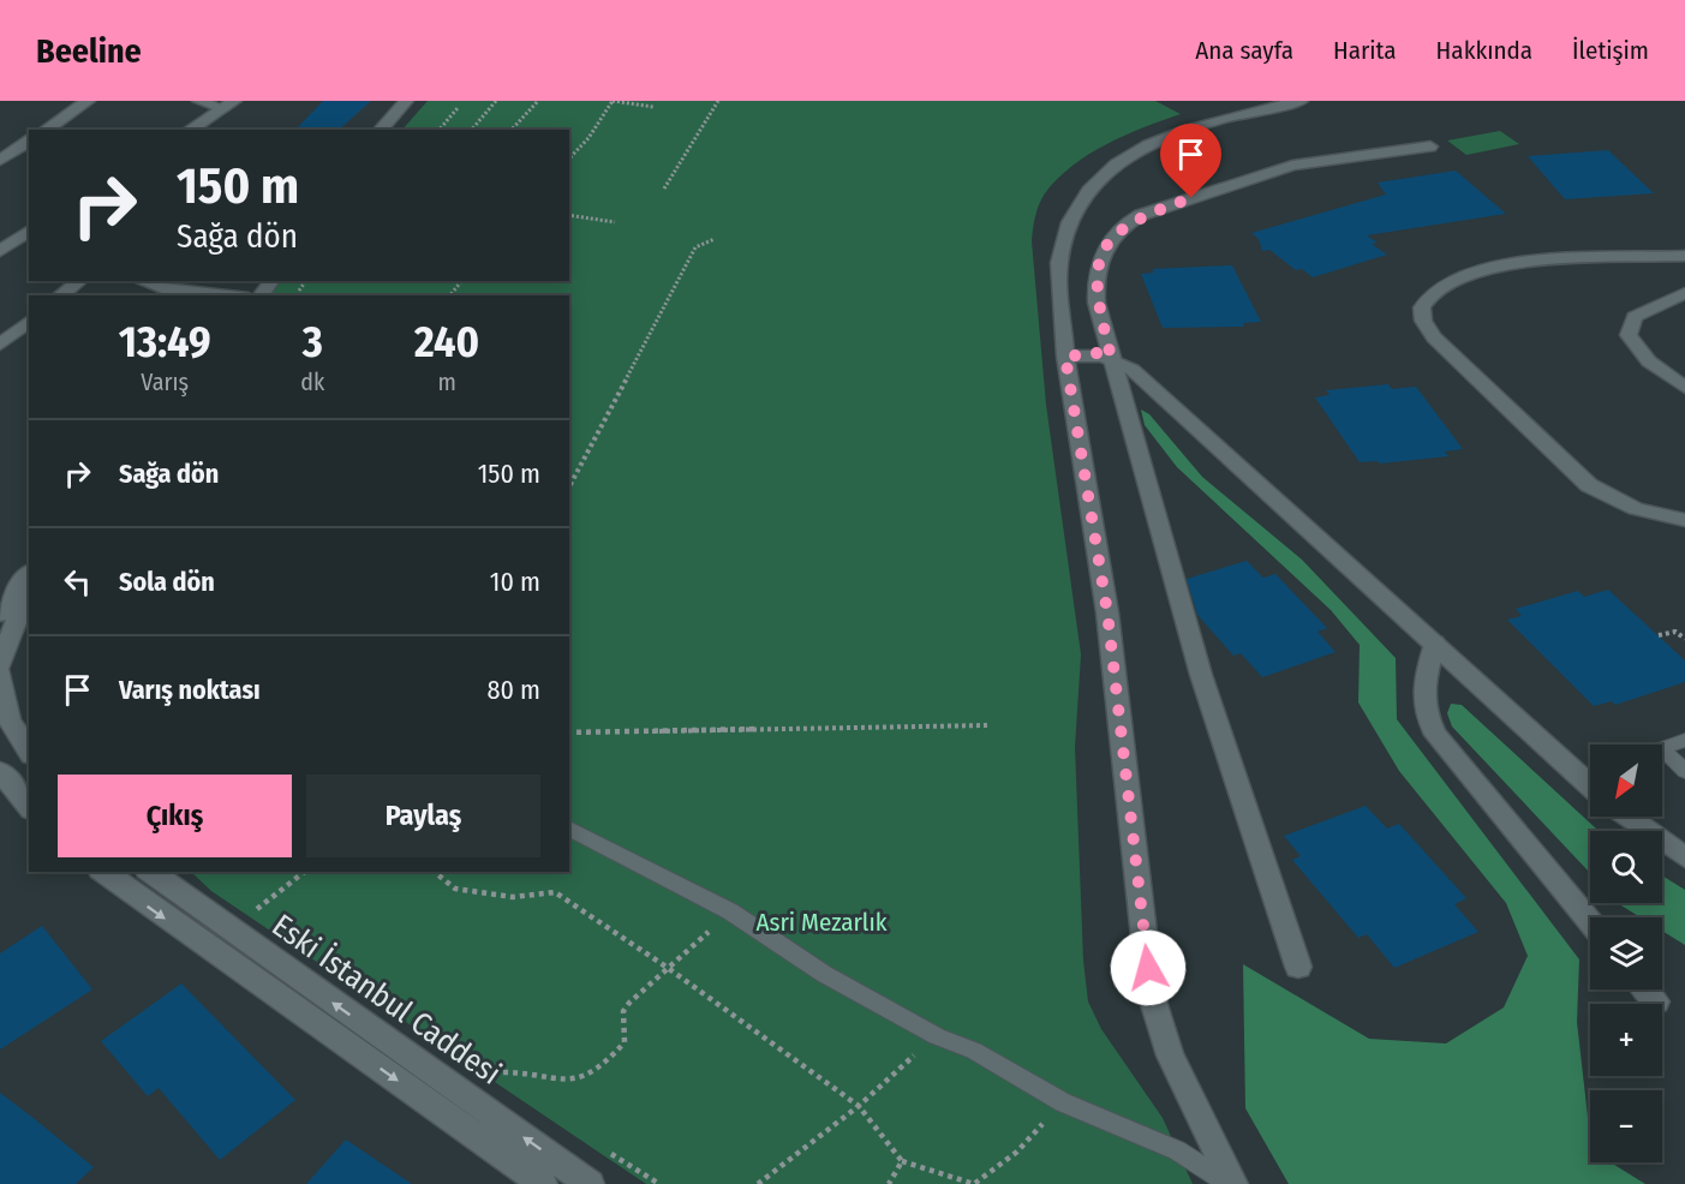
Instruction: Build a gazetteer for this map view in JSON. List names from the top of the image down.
{
  "streets": {
    "street": ["Eski İstanbul Caddesi"]
  },
  "parks": ["Asri Mezarlık"],
  "north": "bottom left",
  "page": {
    "header": "Beeline",
    "nav": [
      "Ana sayfa",
      "Harita",
      "Hakkında",
      "İletişim"
    ],
    "turn": ["150 m", "Sağa dön"],
    "eta": [
      "13:49",
      "Varış",
      "3",
      "dk",
      "240",
      "m"
    ],
    "list": [
      {
        "name": "Sağa dön",
        "value": "150 m"
      },
      {
        "name": "Sola dön",
        "value": "10 m"
      },
      {
        "name": "Varış noktası",
        "value": "80 m"
      }
    ],
    "map_buttons": ["+", "−"],
    "buttons": ["Çıkış", "Paylaş"]
  }
}
